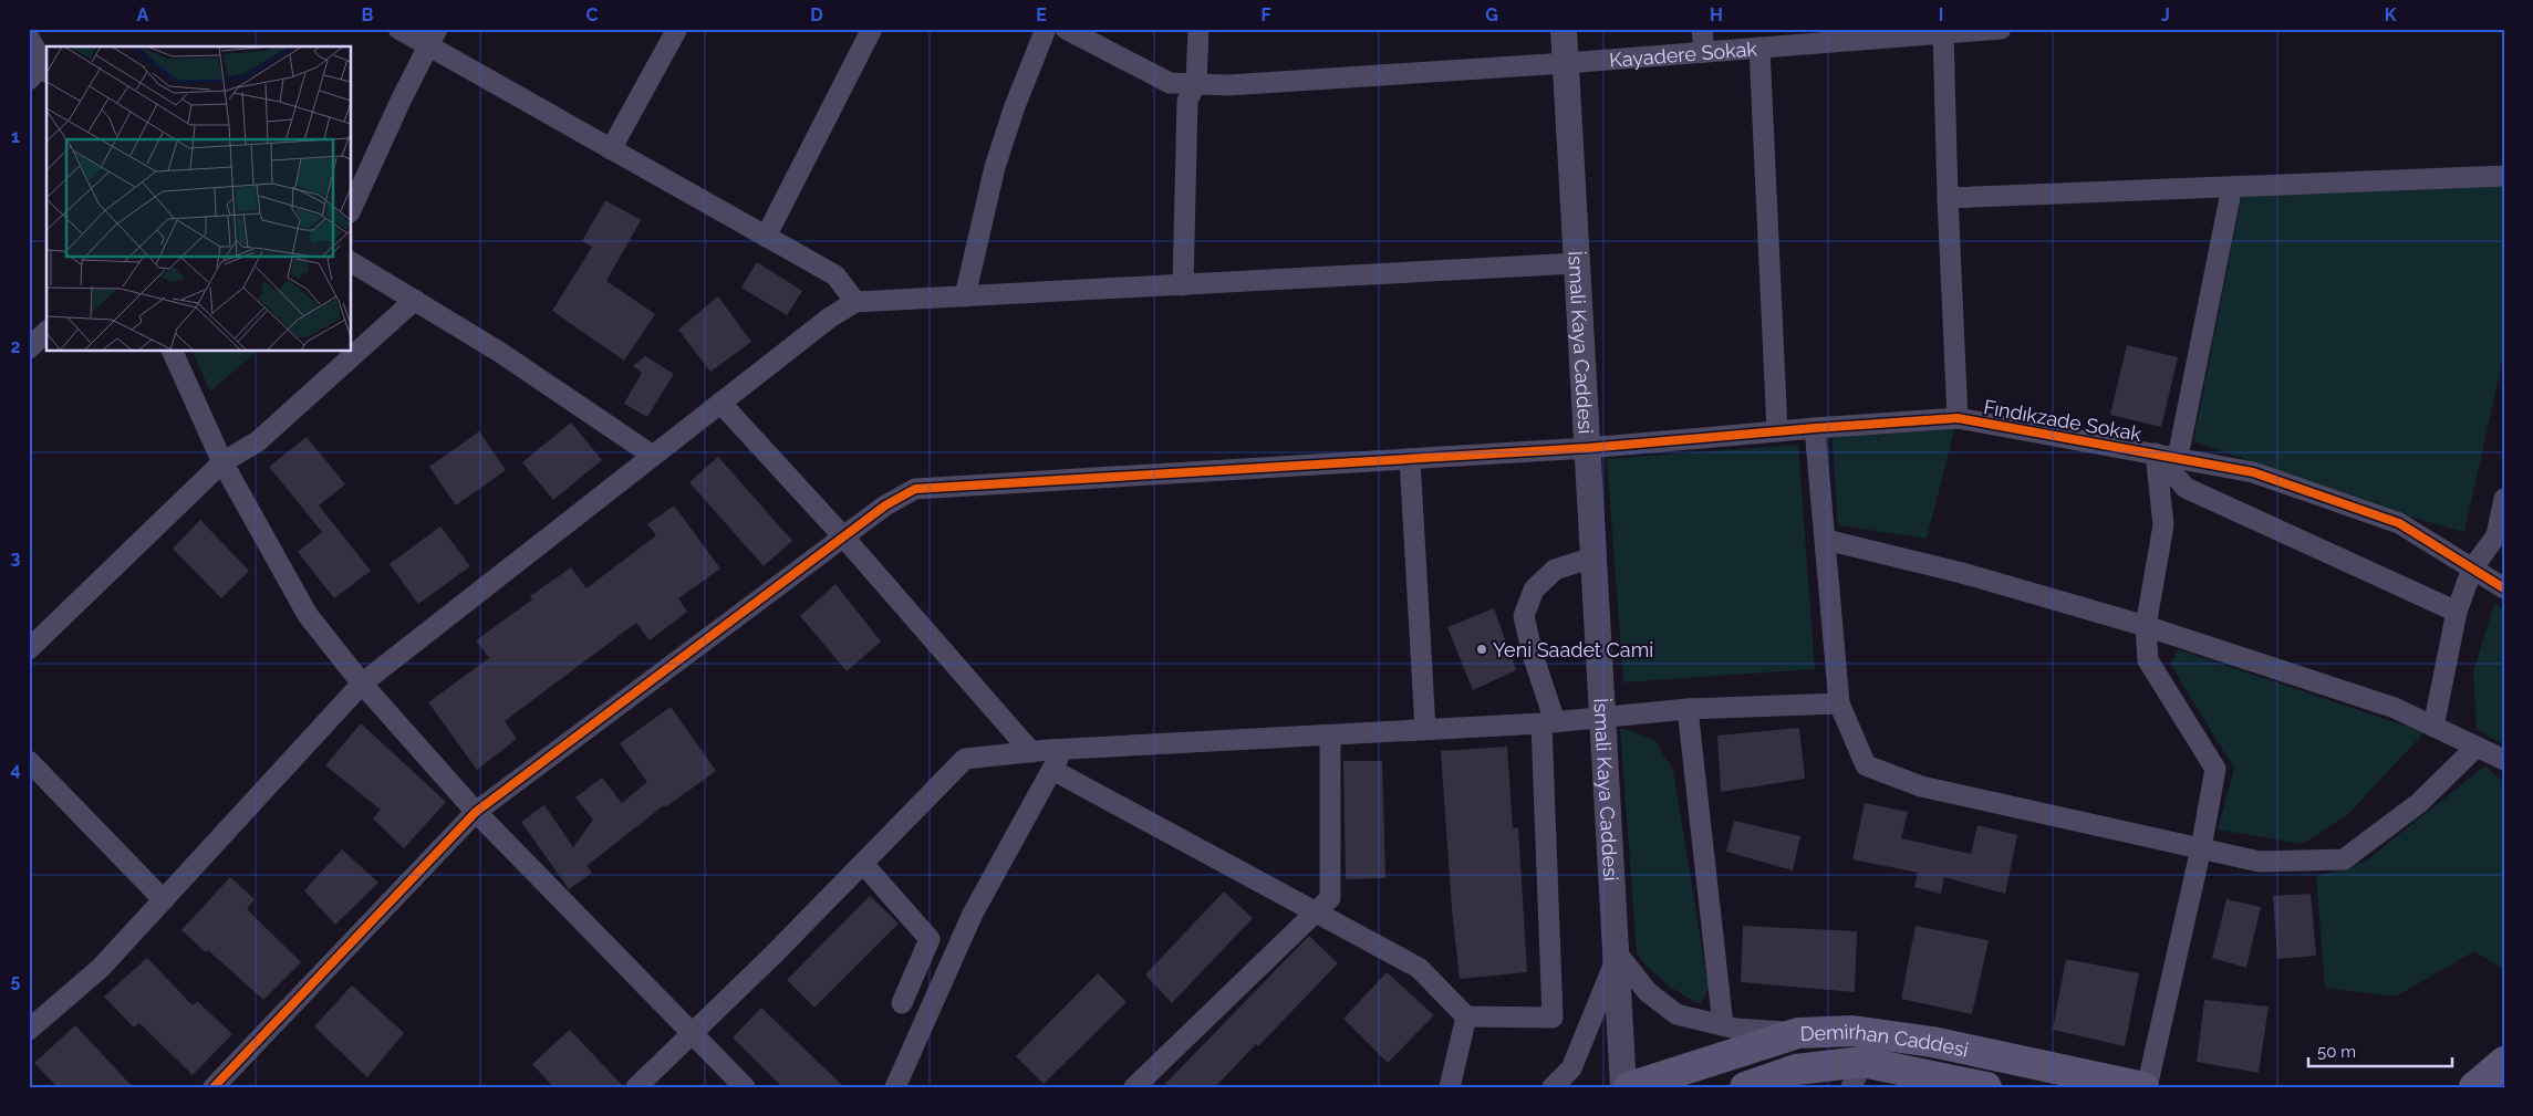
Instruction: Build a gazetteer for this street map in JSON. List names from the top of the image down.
{
  "streets": {
    "main road": ["Demirhan Caddesi"],
    "street": ["Kayadere Sokak", "İsmali Kaya Caddesi", "Fındıkzade Sokak"]
  },
  "crossings": [
    ["Kayadere Sokak", "İsmali Kaya Caddesi"],
    ["İsmali Kaya Caddesi", "Fındıkzade Sokak"]
  ],
  "places": ["Yeni Saadet Cami"],
  "scale_bar": "50 m",
  "grid": {
    "columns": [
      "A",
      "B",
      "C",
      "D",
      "E",
      "F",
      "G",
      "H",
      "I",
      "J",
      "K"
    ],
    "rows": [
      "1",
      "2",
      "3",
      "4",
      "5"
    ]
  }
}
